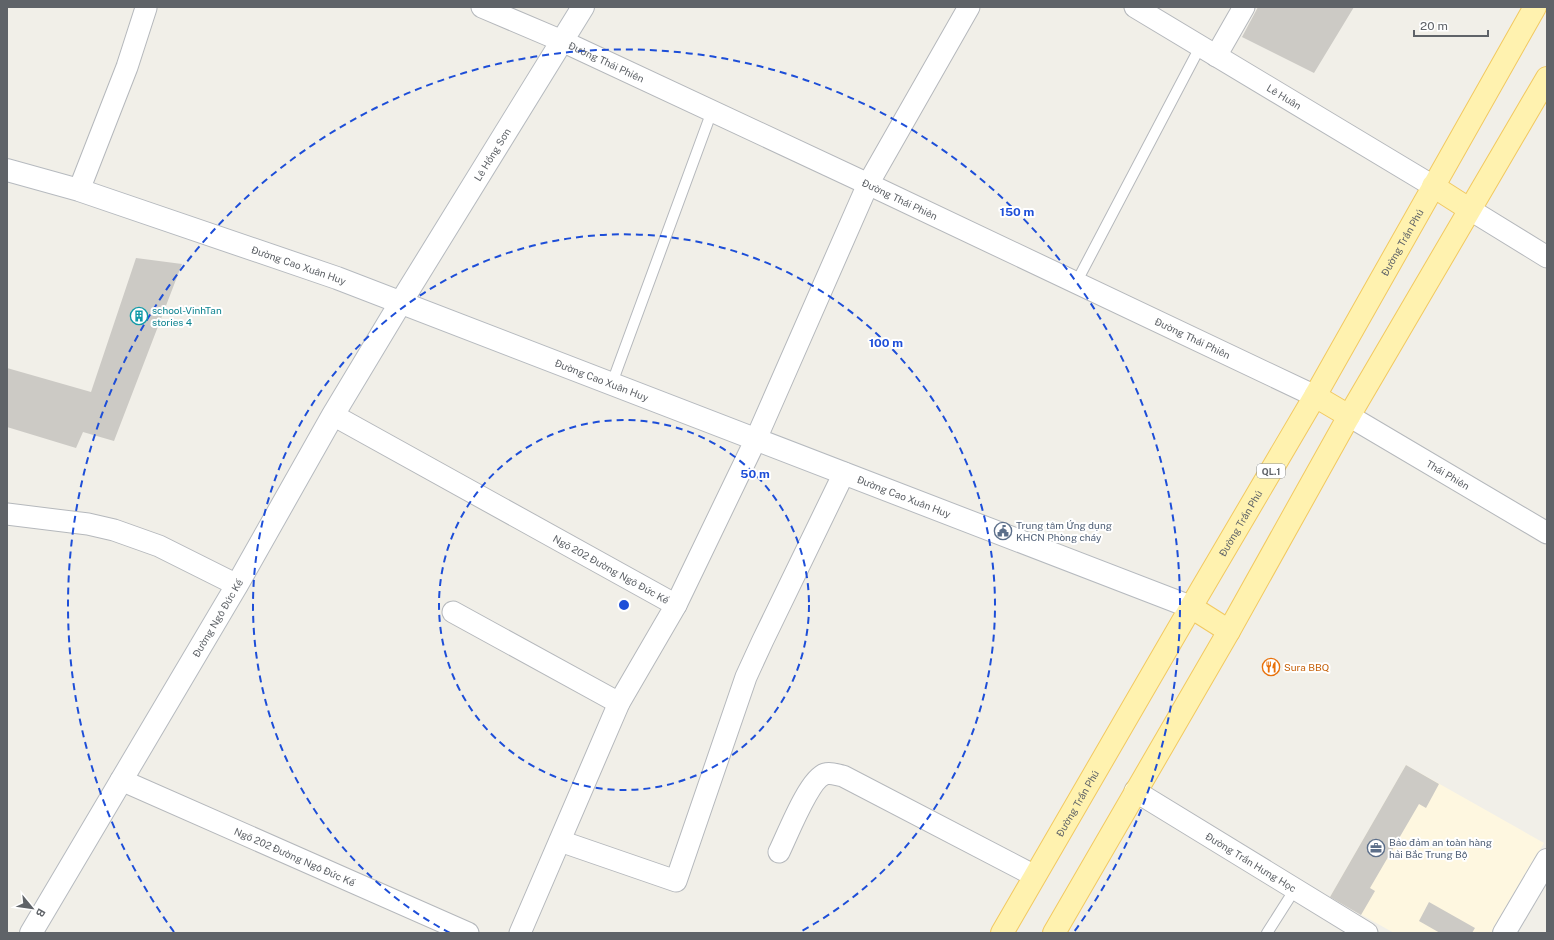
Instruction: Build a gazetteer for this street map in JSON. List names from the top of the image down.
{
  "streets": {
    "main road": ["Đường Trần Phú", "QL.1"],
    "street": [
      "Đường Thái Phiên",
      "Lê Huân",
      "Lê Hồng Sơn",
      "Đường Cao Xuân Huy",
      "Thái Phiên",
      "Ngõ 202 Đường Ngô Đức Kế",
      "Đường Ngô Đức Kế",
      "Đường Trần Hưng Học"
    ]
  },
  "crossings": [
    ["Đường Thái Phiên", "Lê Hồng Sơn"],
    ["Đường Thái Phiên", "Đường Trần Phú"],
    ["Lê Huân", "Đường Trần Phú"],
    ["Lê Hồng Sơn", "Đường Cao Xuân Huy"],
    ["Lê Hồng Sơn", "Đường Ngô Đức Kế"],
    ["Đường Trần Phú", "Đường Cao Xuân Huy"],
    ["Đường Cao Xuân Huy", "Đường Ngô Đức Kế"],
    ["Ngõ 202 Đường Ngô Đức Kế", "Đường Ngô Đức Kế"]
  ],
  "places": {
    "building": ["school-VinhTan stories 4"],
    "public building": ["Trung tâm Ứng dụng KHCN Phòng cháy"],
    "restaurant": ["Sura BBQ"],
    "office": ["Bảo đảm an toàn hàng hải Bắc Trung Bộ"]
  },
  "scale_bar": "20 m",
  "north": "bottom right",
  "rings": ["150 m", "100 m", "50 m"]
}
